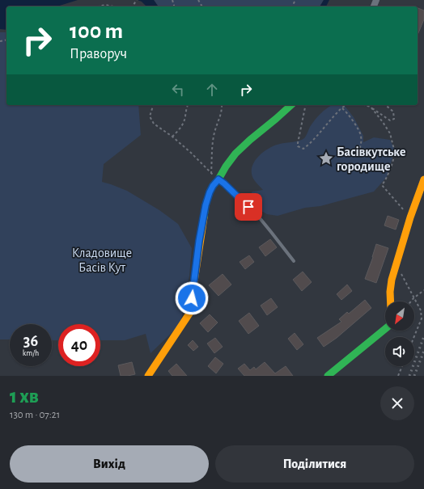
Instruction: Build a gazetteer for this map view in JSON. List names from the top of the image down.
{
  "parks": ["Кладовище Басів Кут"],
  "places": {
    "place": ["Басівкутське городище"]
  },
  "north": "bottom left",
  "page": {
    "turn": ["100 m", "Праворуч"],
    "speed": "36 km/h",
    "limit": "40",
    "heading": ["1 хв", "130 m · 07:21"],
    "buttons": ["Вихід", "Поділитися"]
  }
}
